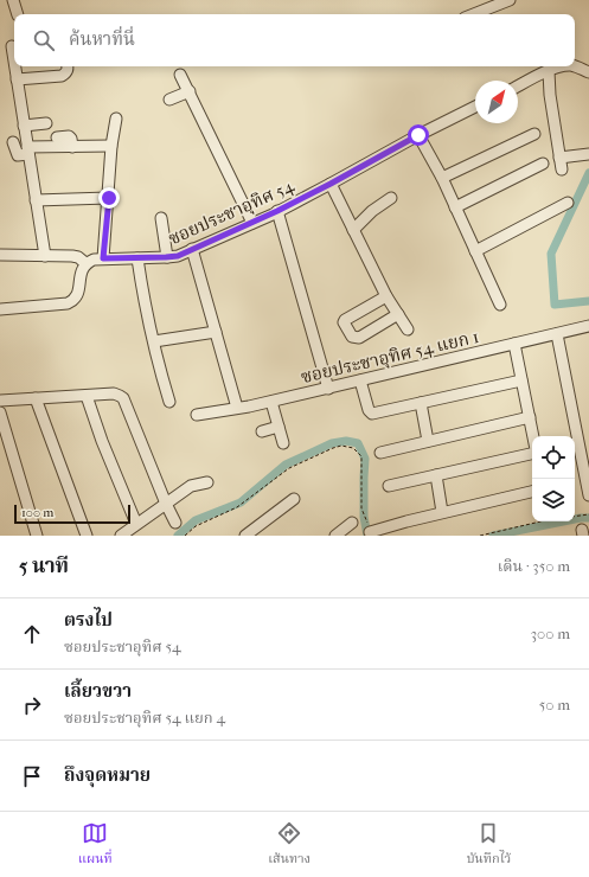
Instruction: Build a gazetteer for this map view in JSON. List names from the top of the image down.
{
  "streets": {
    "street": ["ซอยประชาอุทิศ 54", "ซอยประชาอุทิศ 54 แยก 1"]
  },
  "scale_bar": "100 m",
  "north": "top right",
  "page": {
    "search": "ค้นหาที่นี่",
    "scale": "100 m",
    "heading": ["5 นาที", "เดิน · 350 m"],
    "list": [
      ["ตรงไป", "ซอยประชาอุทิศ 54", "300 m"],
      ["เลี้ยวขวา", "ซอยประชาอุทิศ 54 แยก 4", "50 m"],
      "ถึงจุดหมาย"
    ],
    "nav": ["แผนที่", "เส้นทาง", "บันทึกไว้"]
  }
}
